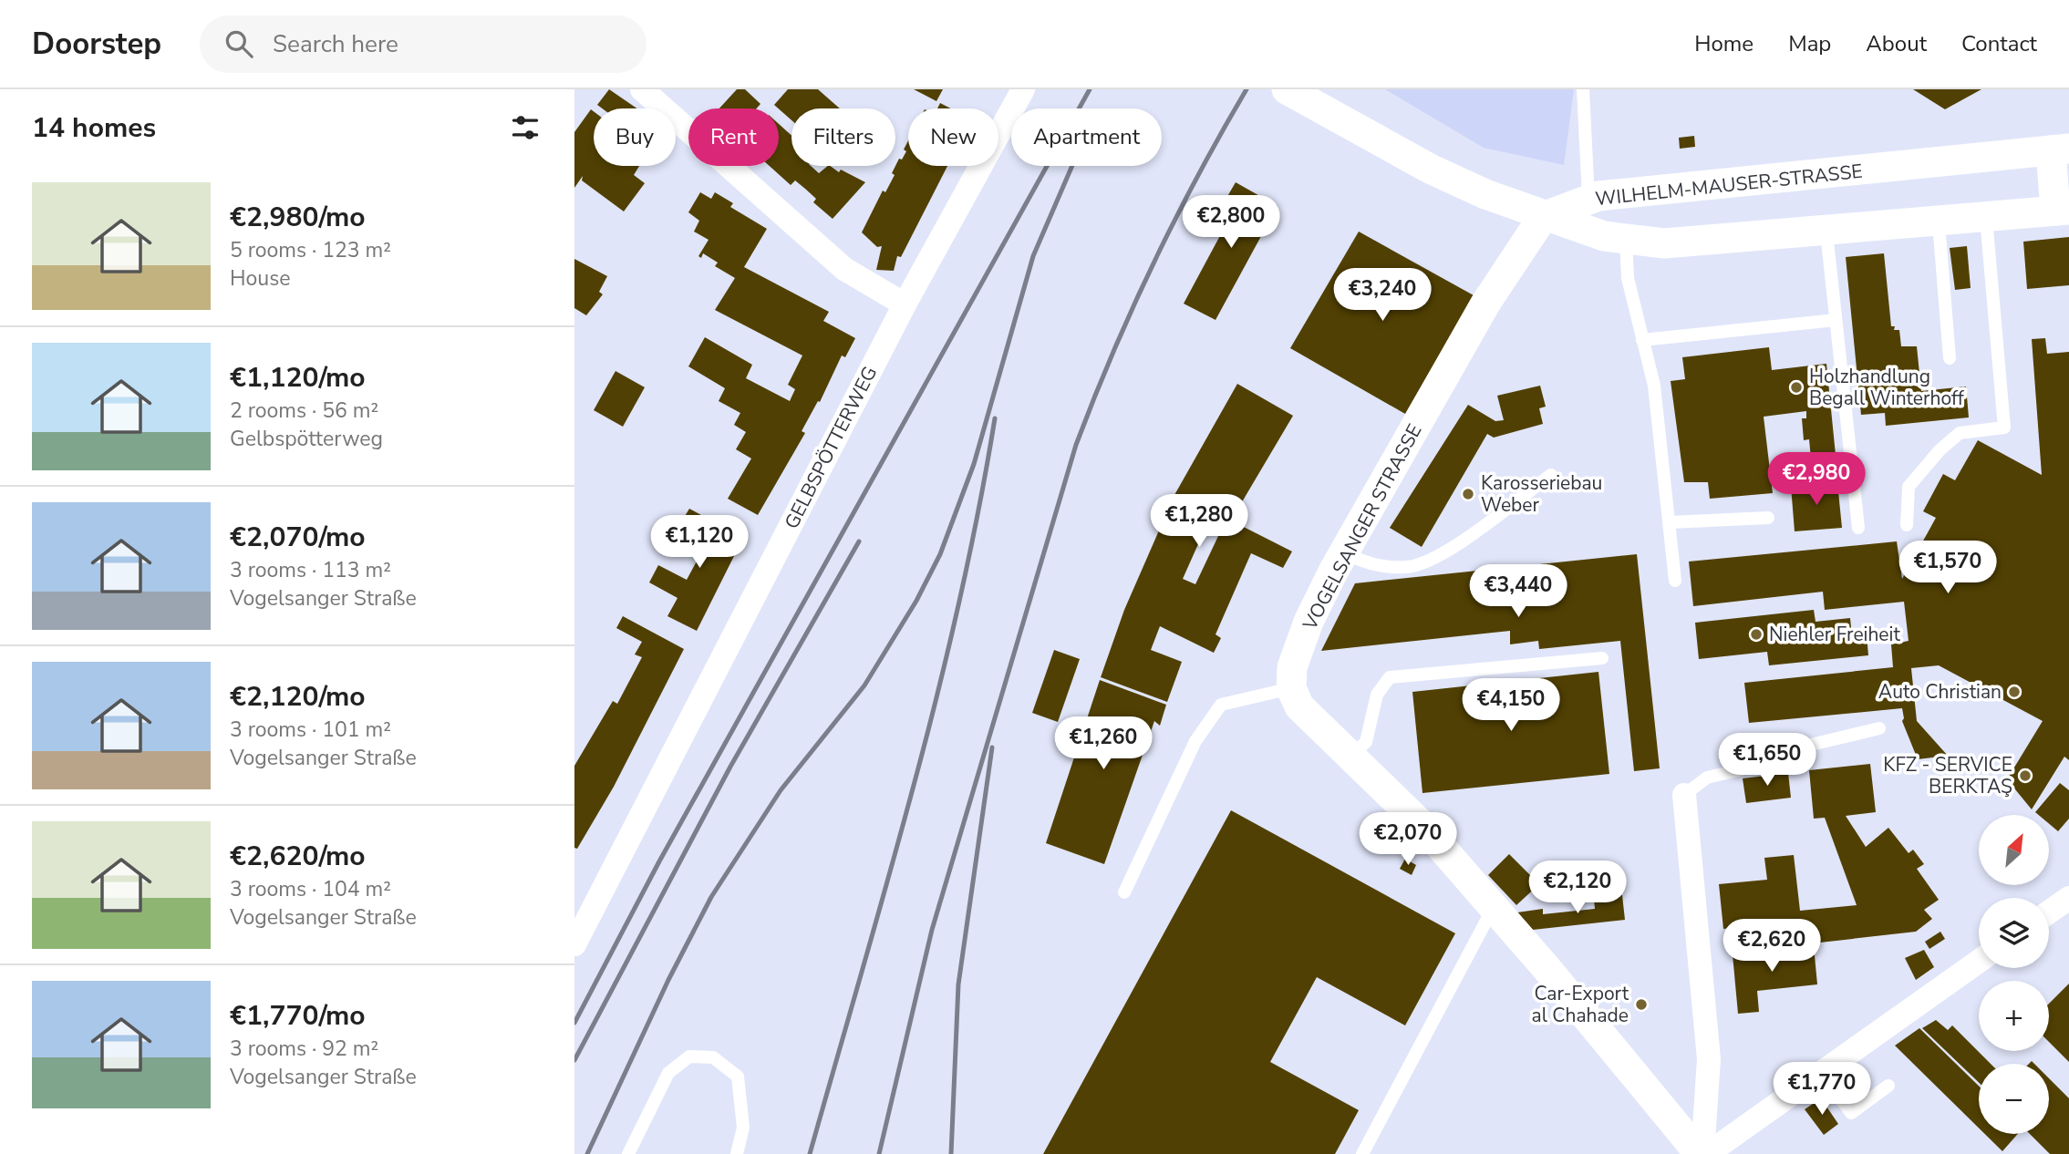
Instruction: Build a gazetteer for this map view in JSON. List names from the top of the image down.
{
  "streets": {
    "street": ["WILHELM-MAUSER-STRASSE", "GELBSPÖTTERWEG", "VOGELSANGER STRASSE"]
  },
  "crossings": [
    ["WILHELM-MAUSER-STRASSE", "VOGELSANGER STRASSE"]
  ],
  "places": [
    "Holzhandlung Begall Winterhoff",
    "Karosseriebau Weber",
    "Niehler Freiheit",
    "Auto Christian",
    "KFZ - SERVICE BERKTAŞ",
    "Car-Export al Chahade"
  ],
  "north": "top right",
  "page": {
    "header": "Doorstep",
    "search": "Search here",
    "nav": [
      "Home",
      "Map",
      "About",
      "Contact"
    ],
    "heading": "14 homes",
    "chip": [
      "Buy",
      "Rent",
      "Filters",
      "New",
      "Apartment"
    ],
    "list": [
      {
        "name": "€2,980/mo",
        "note": "5 rooms · 123 m² · House"
      },
      {
        "name": "€1,120/mo",
        "note": "2 rooms · 56 m² · Gelbspötterweg"
      },
      {
        "name": "€2,070/mo",
        "note": "3 rooms · 113 m² · Vogelsanger Straße"
      },
      {
        "name": "€2,120/mo",
        "note": "3 rooms · 101 m² · Vogelsanger Straße"
      },
      {
        "name": "€2,620/mo",
        "note": "3 rooms · 104 m² · Vogelsanger Straße"
      },
      {
        "name": "€1,770/mo",
        "note": "3 rooms · 92 m² · Vogelsanger Straße"
      }
    ],
    "price": [
      "€2,800",
      "€3,240",
      "€2,980",
      "€1,280",
      "€1,120",
      "€1,570",
      "€3,440",
      "€4,150",
      "€1,260",
      "€1,650",
      "€2,070",
      "€2,120",
      "€2,620",
      "€1,770"
    ],
    "map_buttons": ["+", "−"]
  }
}
